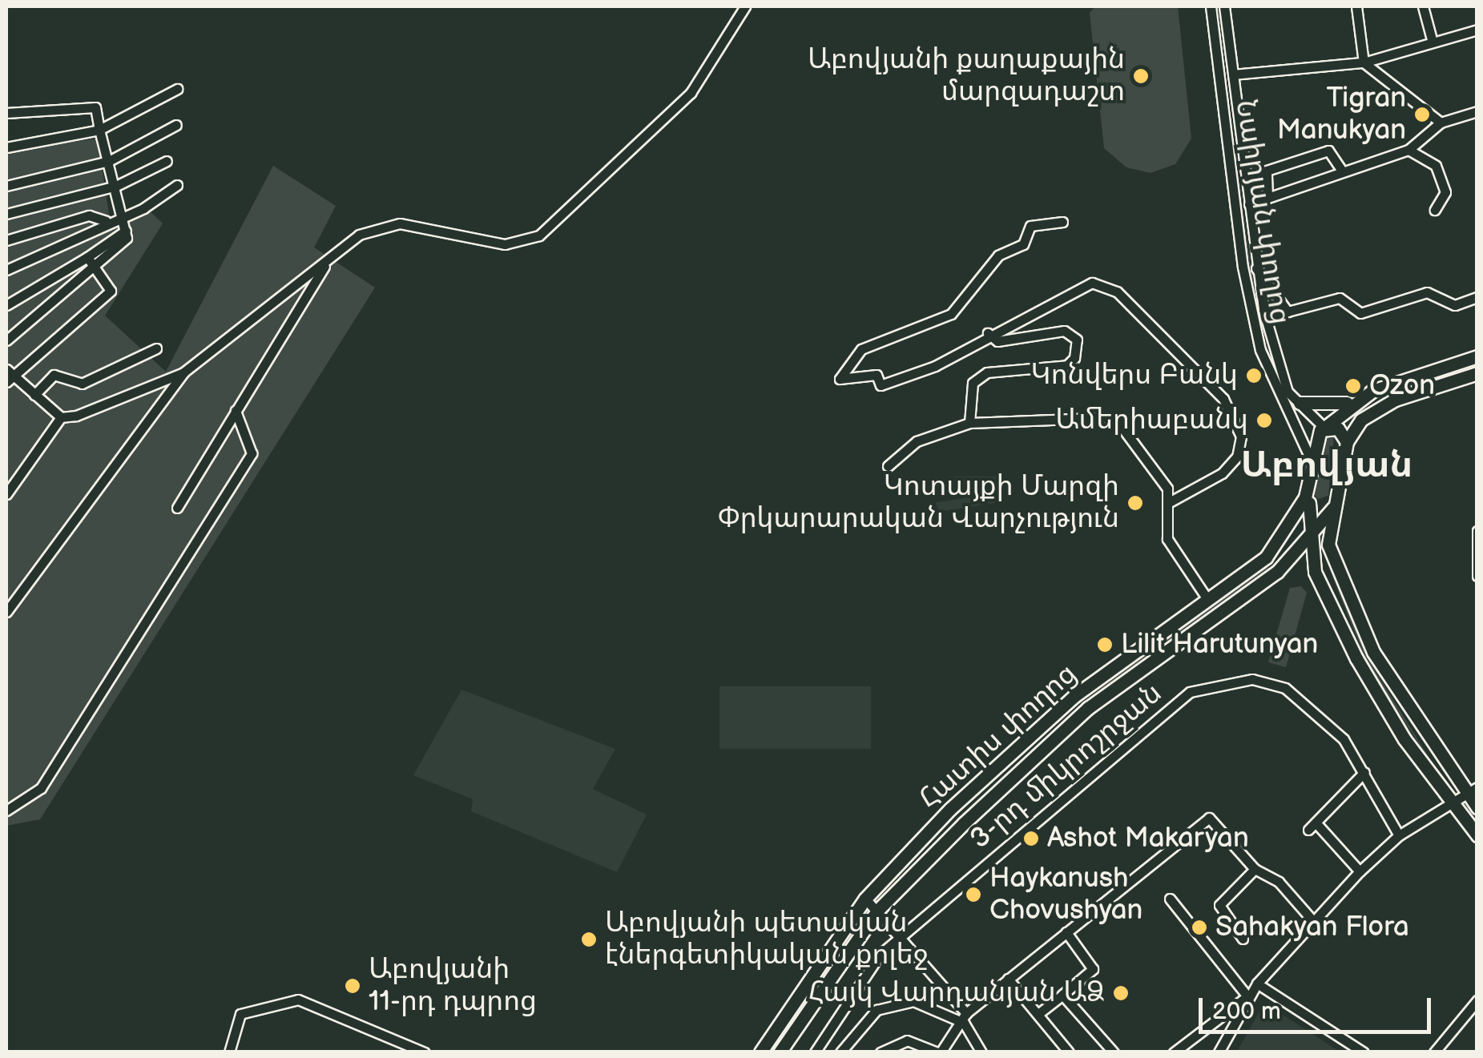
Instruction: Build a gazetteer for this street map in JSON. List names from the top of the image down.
{
  "streets": {
    "main road": ["Հատիս փողոց"],
    "street": ["Նաիրյան փողոց", "3-րդ միկրոշրջան"]
  },
  "districts": ["Աբովյան"],
  "places": [
    "Աբովյանի քաղաքային մարզադաշտ",
    "Tigran Manukyan",
    "Կոնվերս Բանկ",
    "Ozon",
    "Ամերիաբանկ",
    "Կոտայքի Մարզի Փրկարարական Վարչություն",
    "Lilit Harutunyan",
    "Ashot Makaryan",
    "Haykanush Chovushyan",
    "Sahakyan Flora",
    "Աբովյանի պետական էներգետիկական քոլեջ",
    "Աբովյանի 11-րդ դպրոց",
    "Հայկ Վարդանյան ԱՁ"
  ],
  "scale_bar": "200 m"
}
